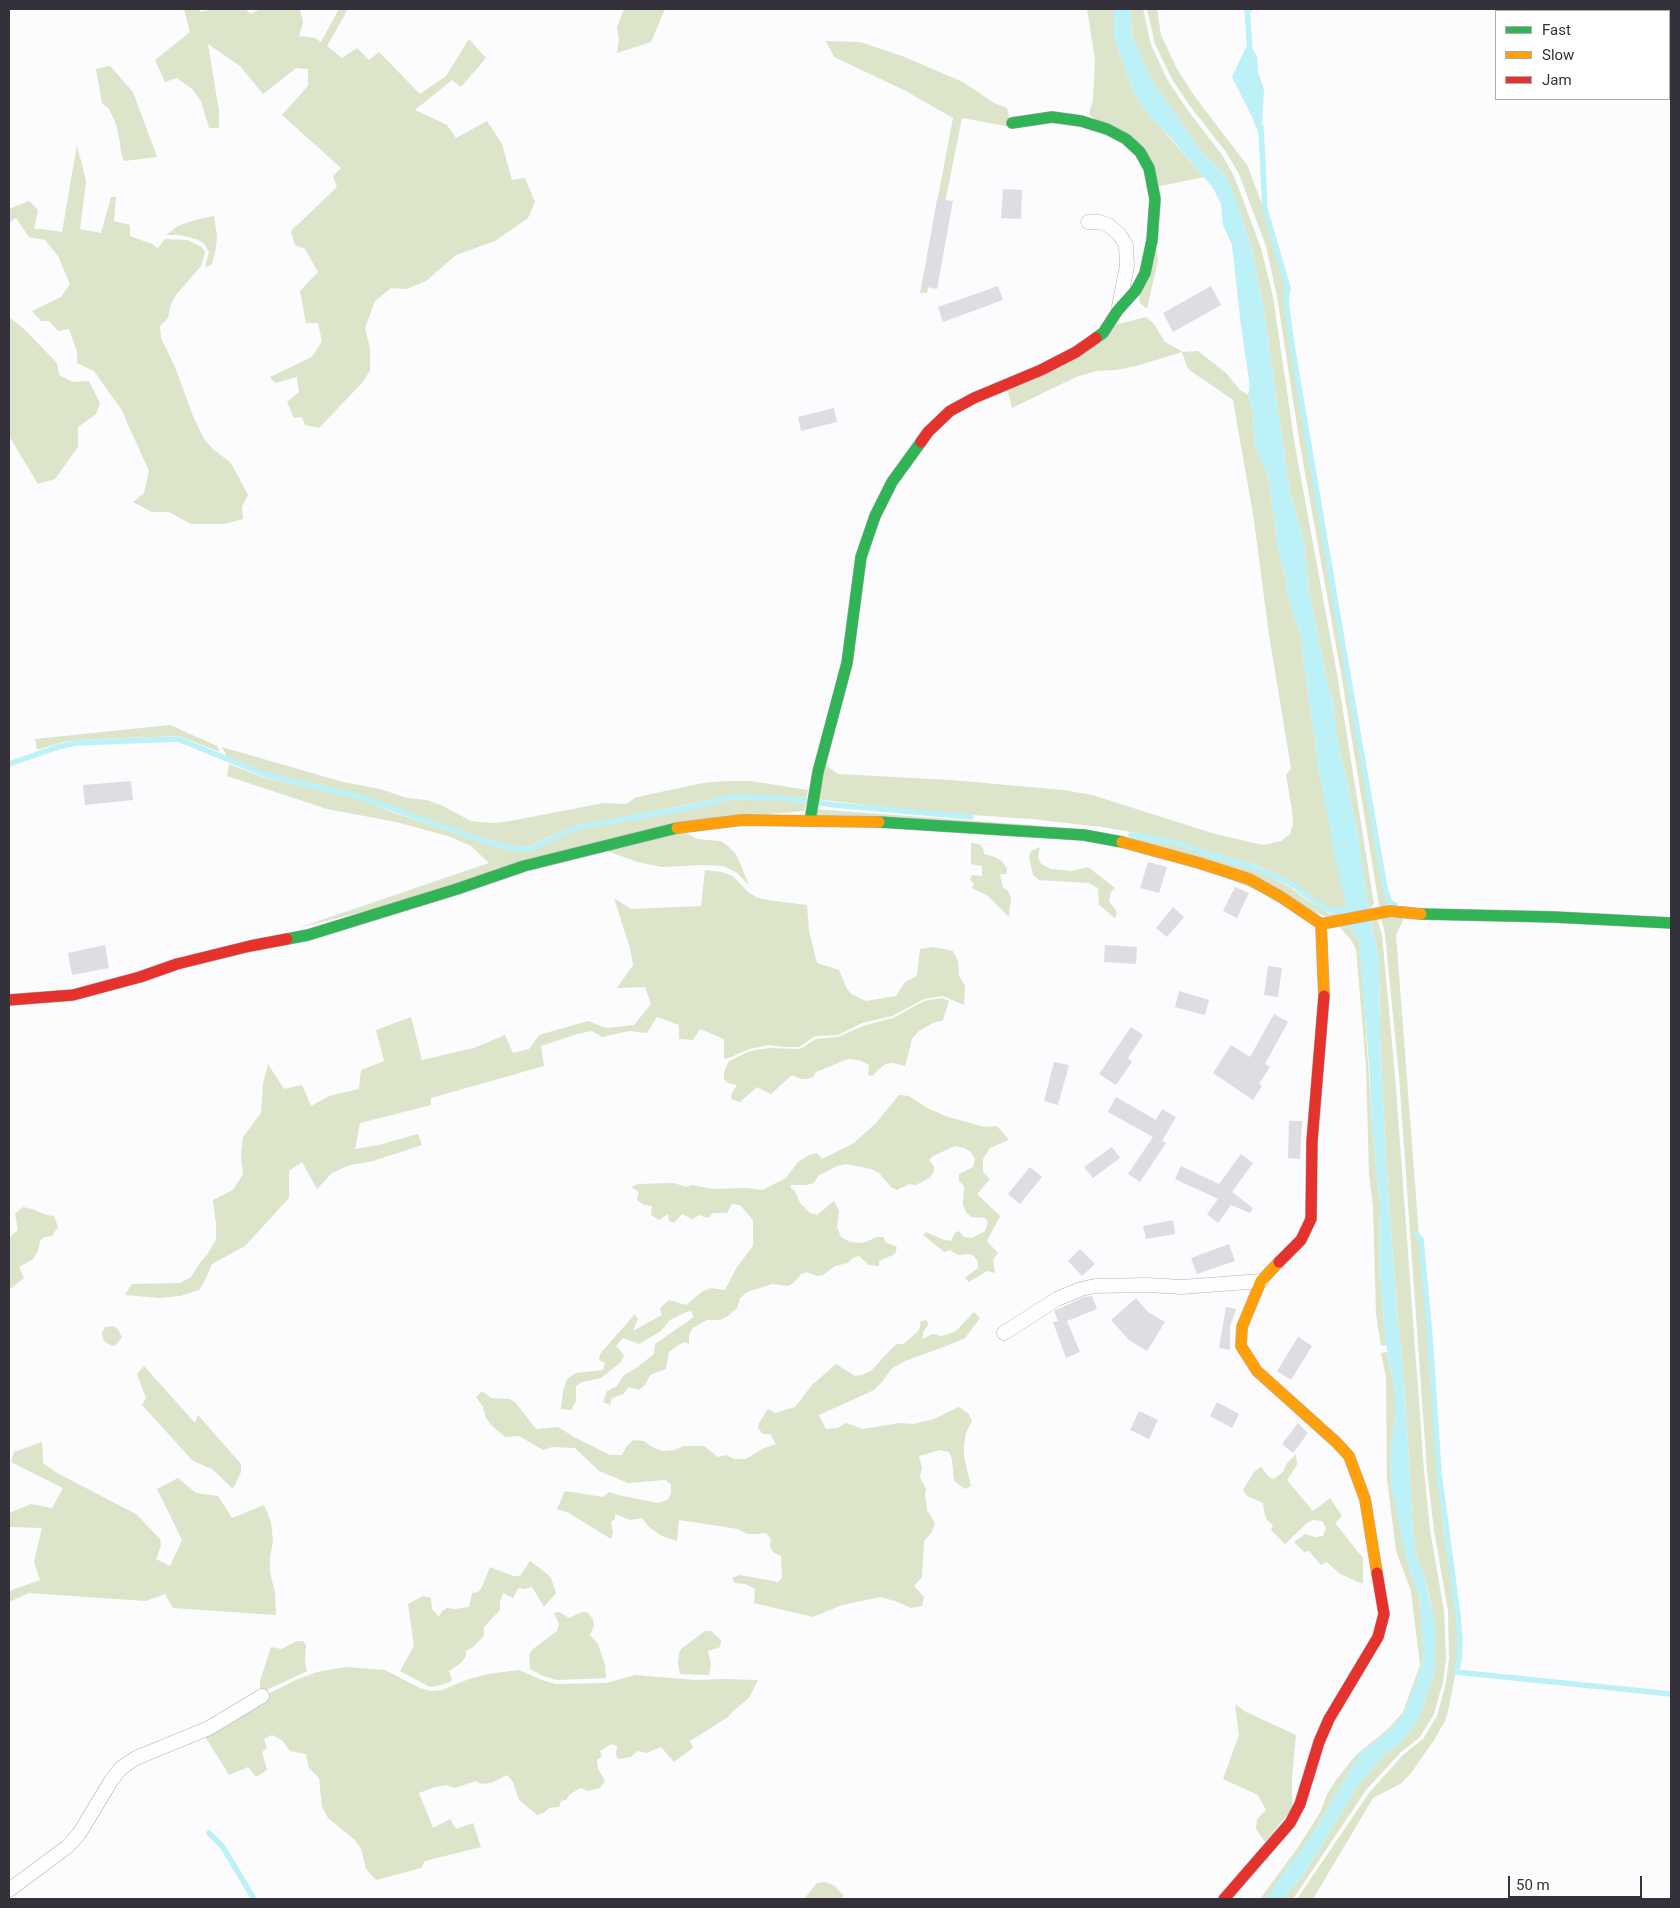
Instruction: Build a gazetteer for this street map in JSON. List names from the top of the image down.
{
  "legend": ["Fast", "Slow", "Jam"],
  "scale_bar": "50 m"
}
